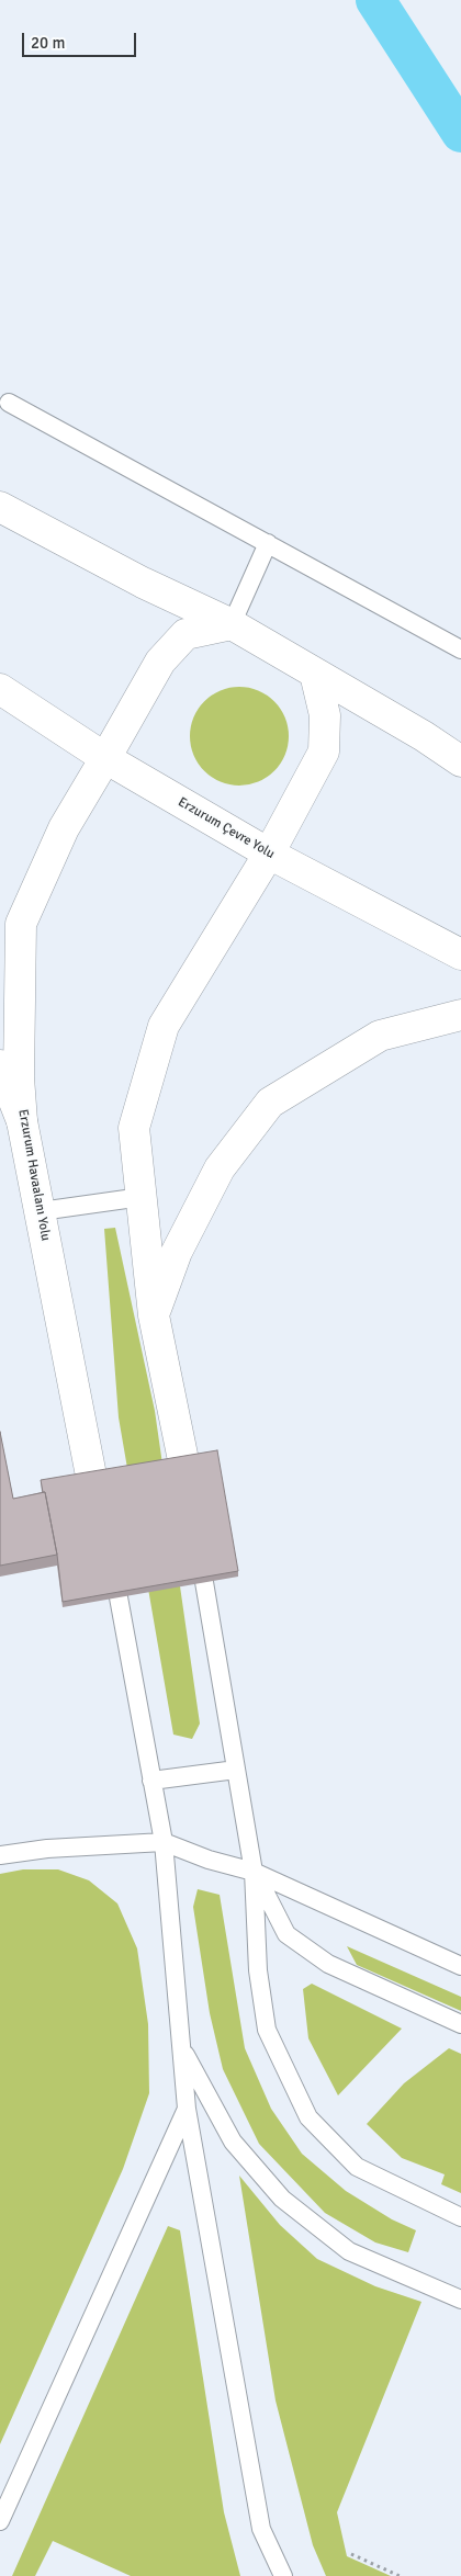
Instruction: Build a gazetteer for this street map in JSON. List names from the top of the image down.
{
  "streets": {
    "main road": ["Erzurum Çevre Yolu", "Erzurum Havaalanı Yolu"]
  },
  "crossings": [
    ["Erzurum Çevre Yolu", "Erzurum Havaalanı Yolu"]
  ],
  "scale_bar": "20 m"
}
